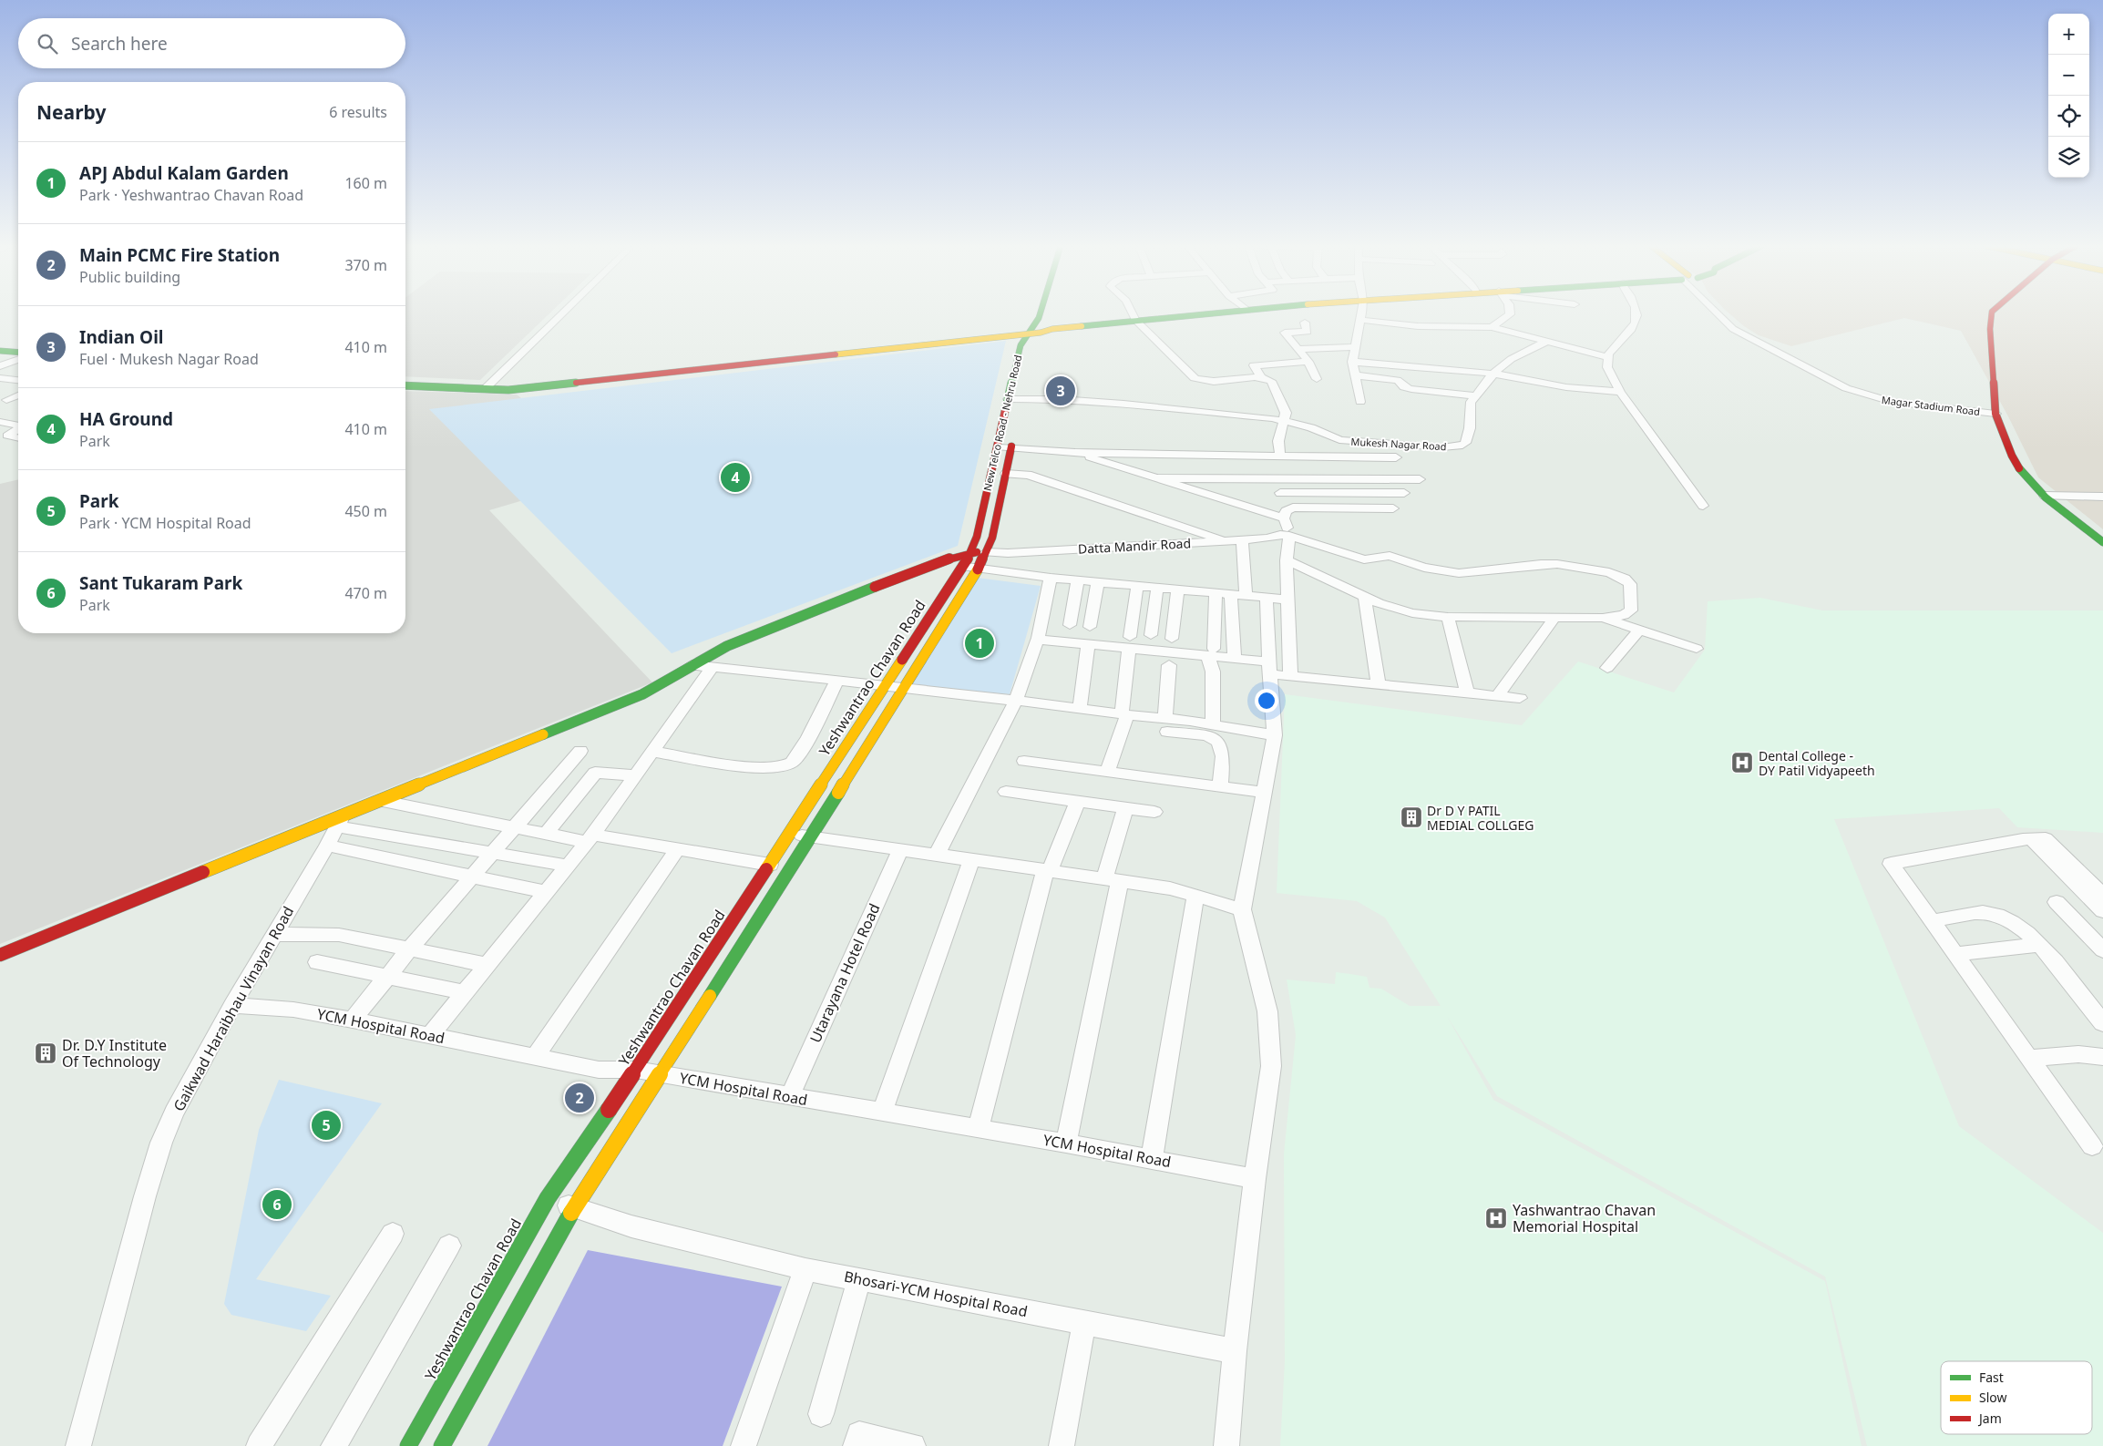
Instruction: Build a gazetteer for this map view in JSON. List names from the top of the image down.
{
  "streets": {
    "street": [
      "Magar Stadium Road",
      "New Telco Road - Nehru Road",
      "Mukesh Nagar Road",
      "Datta Mandir Road",
      "Yeshwantrao Chavan Road",
      "Utarayana Hotel Road",
      "Gaikwad Haraibhau Vinayan Road",
      "YCM Hospital Road",
      "Bhosari-YCM Hospital Road"
    ]
  },
  "crossings": [
    ["New Telco Road - Nehru Road", "Mukesh Nagar Road"],
    ["New Telco Road - Nehru Road", "Datta Mandir Road"],
    ["New Telco Road - Nehru Road", "Yeshwantrao Chavan Road"],
    ["Yeshwantrao Chavan Road", "YCM Hospital Road"],
    ["Yeshwantrao Chavan Road", "Bhosari-YCM Hospital Road"],
    ["Utarayana Hotel Road", "YCM Hospital Road"],
    ["Gaikwad Haraibhau Vinayan Road", "YCM Hospital Road"]
  ],
  "places": {
    "hospital": ["Dental College - DY Patil Vidyapeeth", "Yashwantrao Chavan Memorial Hospital"],
    "building": ["Dr D Y PATIL MEDIAL COLLGEG", "Dr. D.Y Institute Of Technology"]
  },
  "legend": ["Fast", "Slow", "Jam"],
  "page": {
    "map_buttons": ["+", "−"],
    "search": "Search here",
    "heading": ["Nearby", "6 results"],
    "list": [
      {
        "mark": "1",
        "name": "APJ Abdul Kalam Garden",
        "note": "Park · Yeshwantrao Chavan Road",
        "value": "160 m"
      },
      {
        "mark": "2",
        "name": "Main PCMC Fire Station",
        "note": "Public building",
        "value": "370 m"
      },
      {
        "mark": "3",
        "name": "Indian Oil",
        "note": "Fuel · Mukesh Nagar Road",
        "value": "410 m"
      },
      {
        "mark": "4",
        "name": "HA Ground",
        "note": "Park",
        "value": "410 m"
      },
      {
        "mark": "5",
        "name": "Park",
        "note": "Park · YCM Hospital Road",
        "value": "450 m"
      },
      {
        "mark": "6",
        "name": "Sant Tukaram Park",
        "note": "Park",
        "value": "470 m"
      }
    ],
    "pins": [
      "3",
      "4",
      "1",
      "2",
      "5",
      "6"
    ]
  }
}
